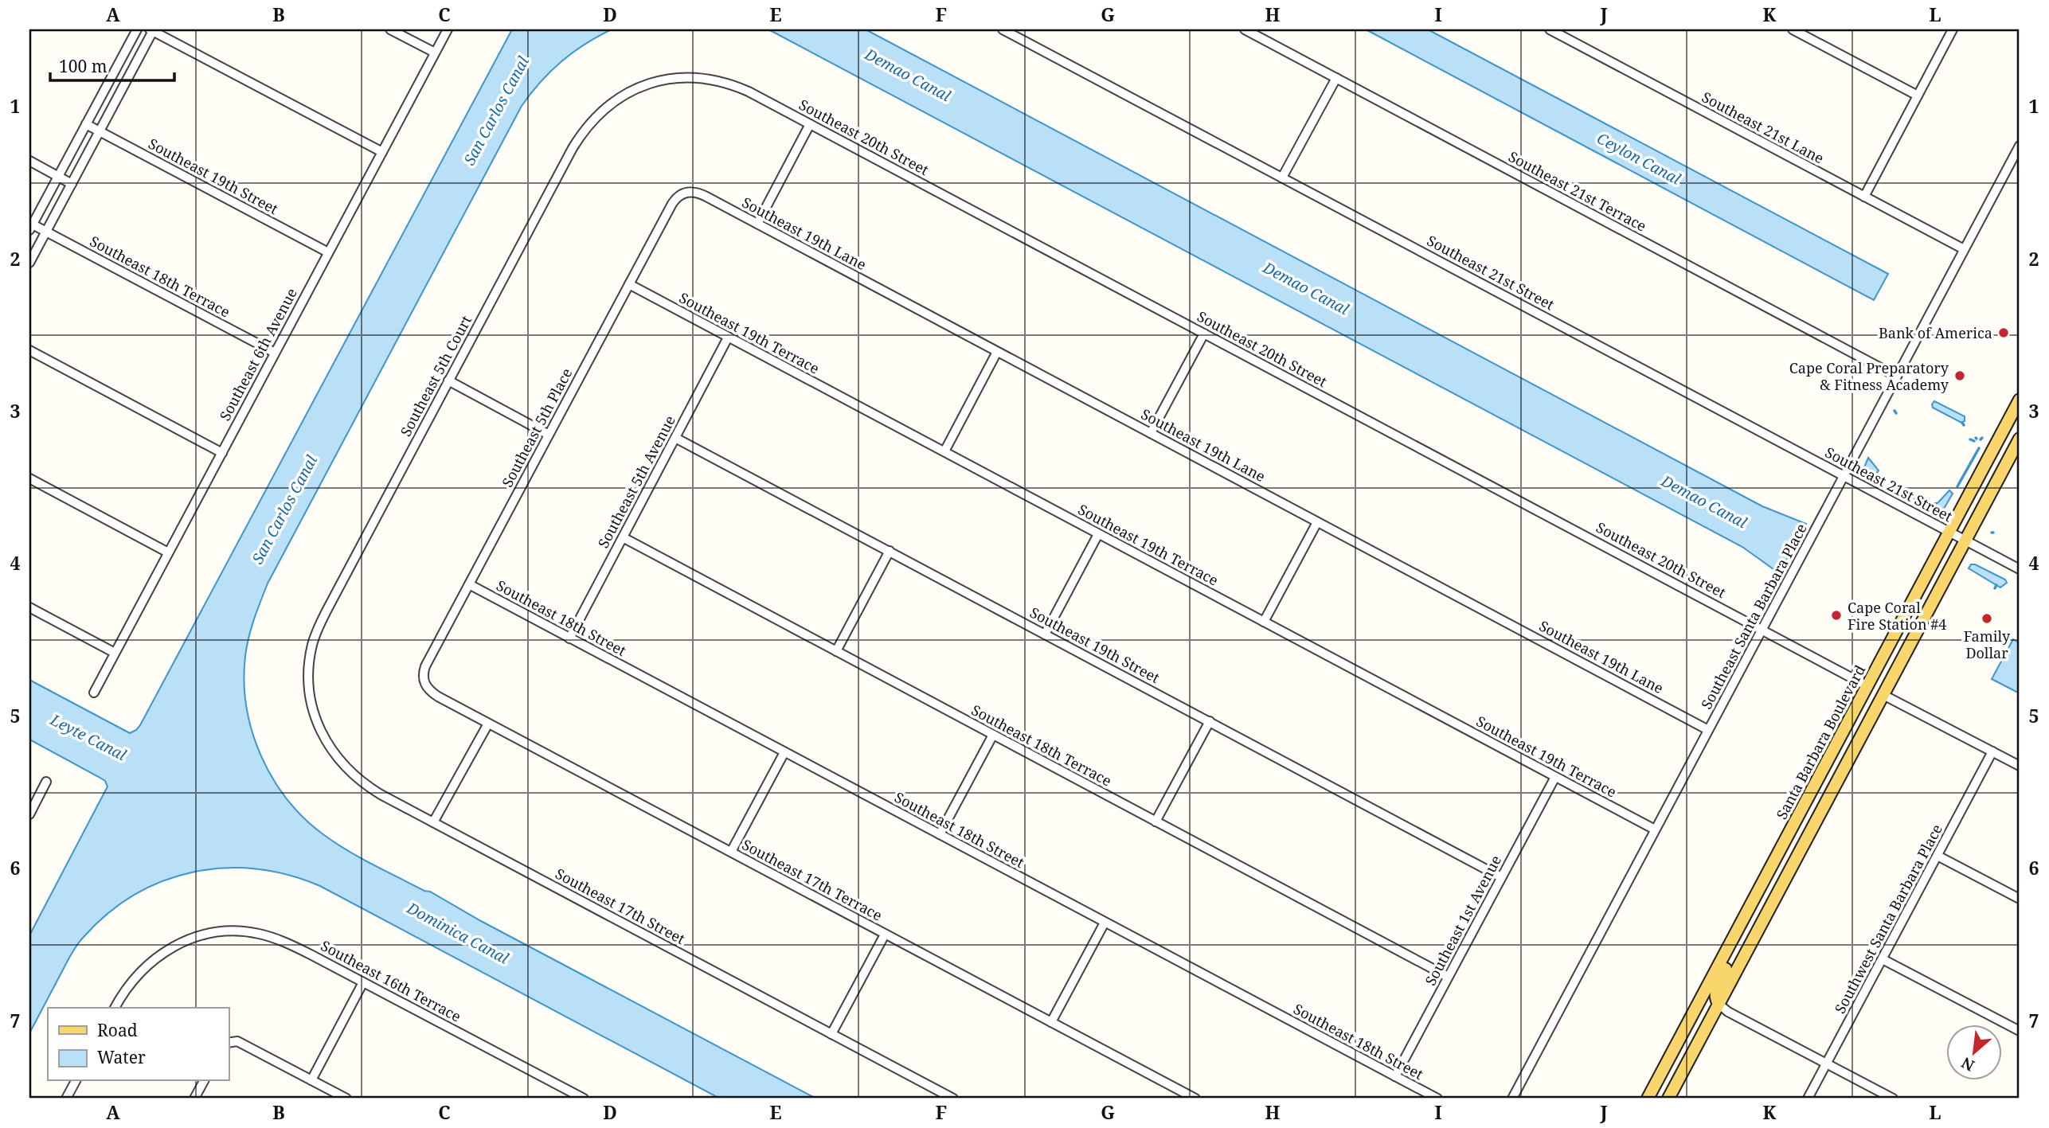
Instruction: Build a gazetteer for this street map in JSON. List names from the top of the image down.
{
  "streets": {
    "main road": ["Santa Barbara Boulevard"],
    "street": [
      "Southeast 21st Lane",
      "Southeast 20th Street",
      "Southeast 19th Street",
      "Southeast 21st Terrace",
      "Southeast 19th Lane",
      "Southeast 21st Street",
      "Southeast 18th Terrace",
      "Southeast 19th Terrace",
      "Southeast 6th Avenue",
      "Southeast 5th Court",
      "Southeast 5th Place",
      "Southeast 5th Avenue",
      "Southeast Santa Barbara Place",
      "Southeast 18th Street",
      "Southeast 17th Terrace",
      "Southeast 17th Street",
      "Southwest Santa Barbara Place",
      "Southeast 1st Avenue",
      "Southeast 16th Terrace"
    ]
  },
  "crossings": [
    ["Southeast 21st Lane", "Southeast Santa Barbara Place"],
    ["Southeast 20th Street", "Southeast 5th Court"],
    ["Southeast 20th Street", "Southeast Santa Barbara Place"],
    ["Southeast 20th Street", "Santa Barbara Boulevard"],
    ["Southeast 19th Street", "Southeast 6th Avenue"],
    ["Southeast 19th Street", "Southeast 5th Avenue"],
    ["Southeast 19th Street", "Southeast 1st Avenue"],
    ["Southeast 21st Terrace", "Southeast Santa Barbara Place"],
    ["Southeast 19th Lane", "Southeast 5th Place"],
    ["Southeast 19th Lane", "Southeast Santa Barbara Place"],
    ["Southeast 21st Street", "Southeast Santa Barbara Place"],
    ["Southeast 21st Street", "Santa Barbara Boulevard"],
    ["Southeast 18th Terrace", "Southeast 6th Avenue"],
    ["Southeast 18th Terrace", "Southeast 5th Avenue"],
    ["Southeast 18th Terrace", "Southeast 1st Avenue"],
    ["Southeast 19th Terrace", "Southeast 5th Place"],
    ["Southeast 19th Terrace", "Southeast 5th Avenue"],
    ["Southeast 19th Terrace", "Southeast Santa Barbara Place"],
    ["Southeast 19th Terrace", "Southeast 1st Avenue"],
    ["Southeast 5th Court", "Southeast 17th Street"],
    ["Southeast 5th Place", "Southeast 18th Street"],
    ["Southeast 5th Place", "Southeast 17th Terrace"],
    ["Southeast 5th Avenue", "Southeast 18th Street"],
    ["Southeast 18th Street", "Southeast 1st Avenue"]
  ],
  "water": [
    "Demao Canal",
    "San Carlos Canal",
    "Ceylon Canal",
    "Leyte Canal",
    "Dominica Canal"
  ],
  "places": [
    "Bank of America",
    "Cape Coral Preparatory & Fitness Academy",
    "Cape Coral Fire Station #4",
    "Family Dollar"
  ],
  "legend": ["Road", "Water"],
  "scale_bar": "100 m",
  "north": "bottom left",
  "grid": {
    "columns": [
      "A",
      "B",
      "C",
      "D",
      "E",
      "F",
      "G",
      "H",
      "I",
      "J",
      "K",
      "L"
    ],
    "rows": [
      "1",
      "2",
      "3",
      "4",
      "5",
      "6",
      "7"
    ]
  }
}
